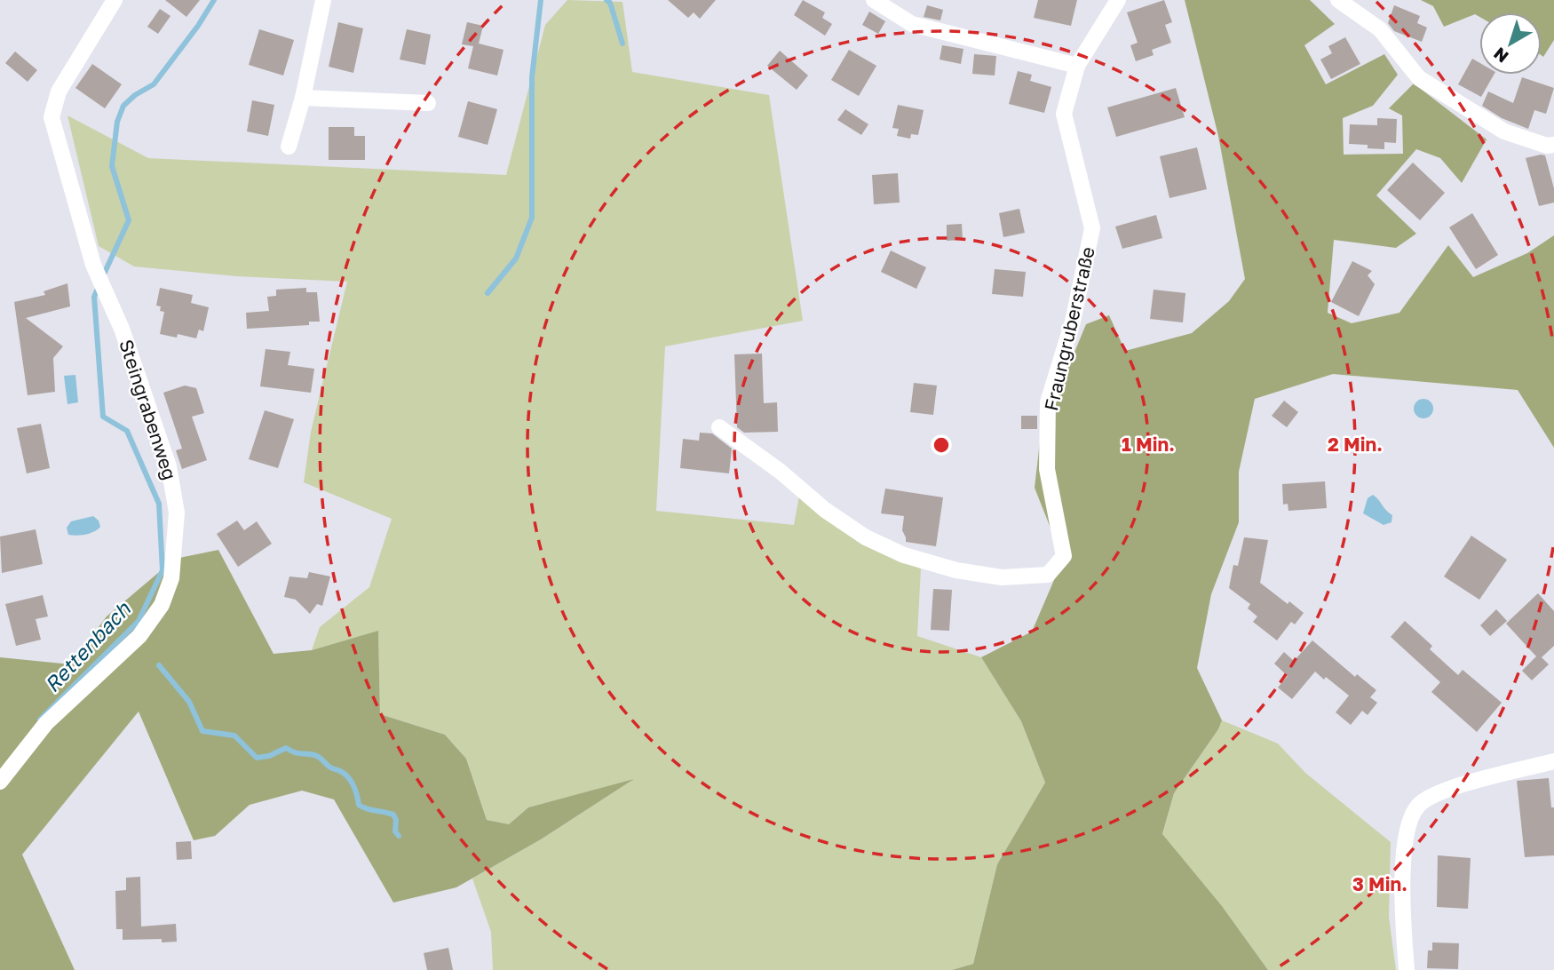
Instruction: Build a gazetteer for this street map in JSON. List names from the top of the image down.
{
  "streets": {
    "street": ["Fraungruberstraße", "Steingrabenweg"]
  },
  "water": ["Rettenbach"],
  "north": "bottom left",
  "rings": ["1 Min.", "2 Min.", "3 Min."]
}
